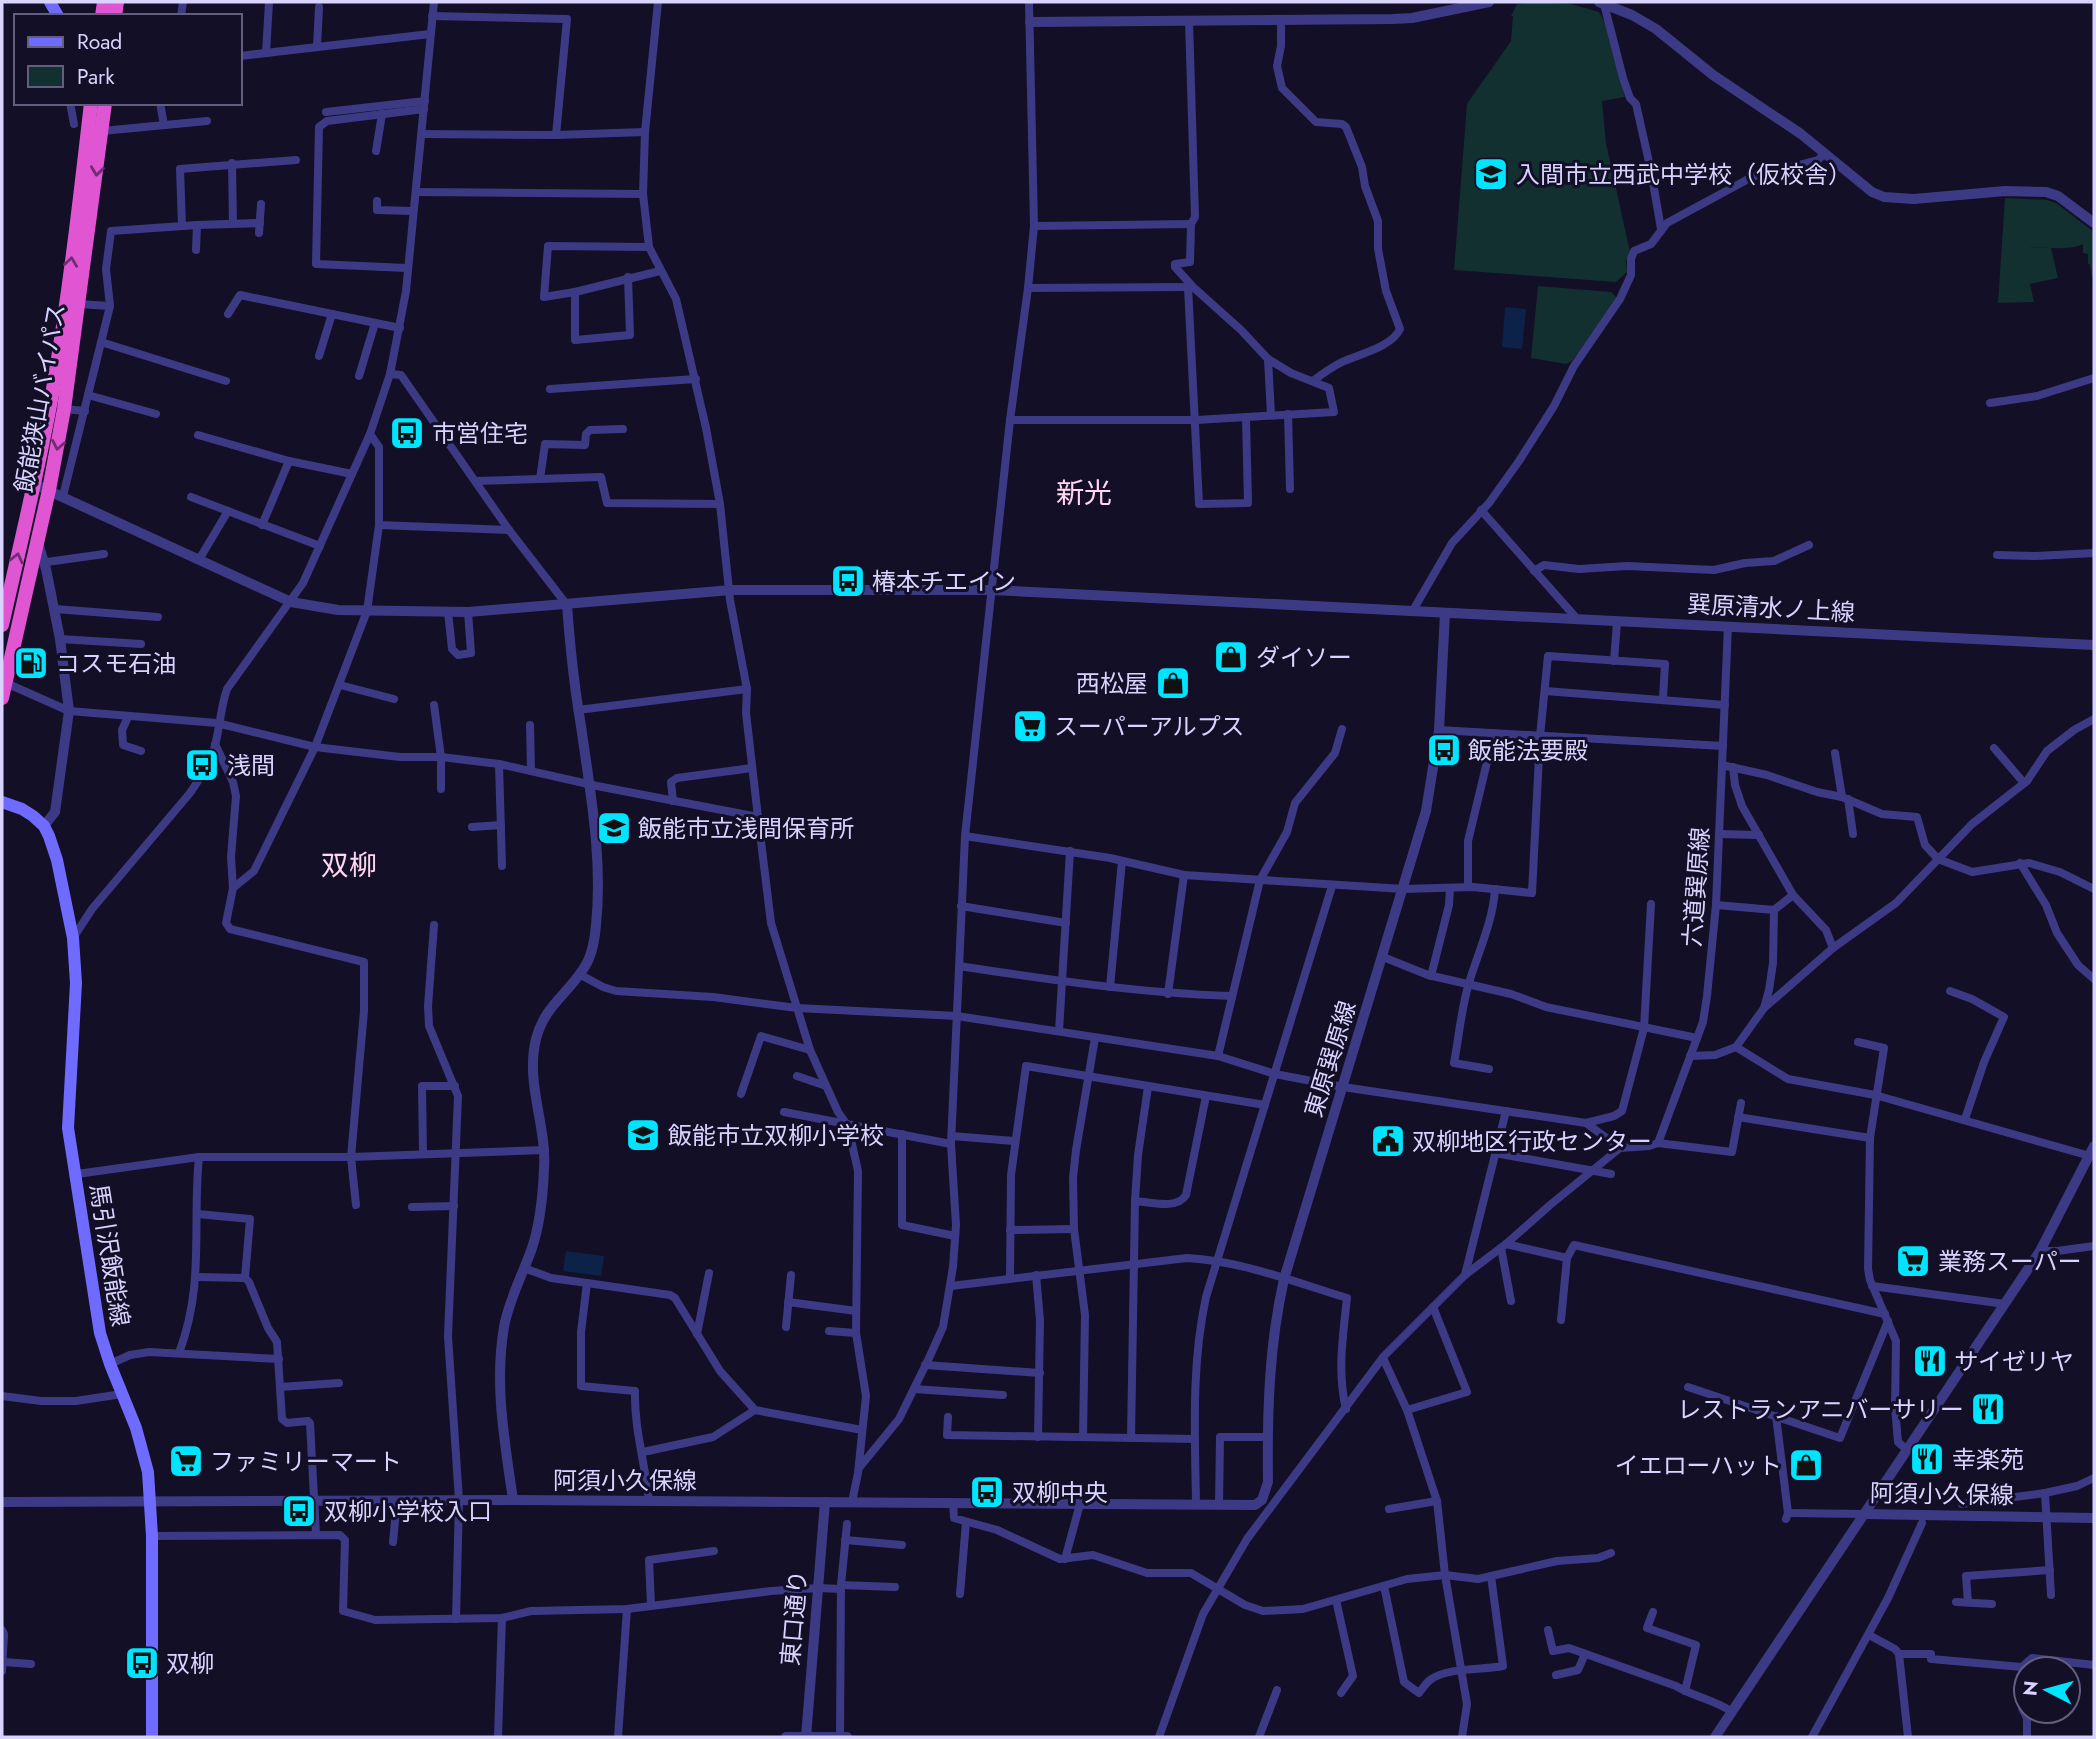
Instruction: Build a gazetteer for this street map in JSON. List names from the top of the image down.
{
  "streets": {
    "highway": ["飯能狭山バイパス"],
    "main road": ["馬引沢飯能線"],
    "street": [
      "巽原清水ノ上線",
      "六道巽原線",
      "東原巽原線",
      "阿須小久保線",
      "東口通り"
    ]
  },
  "crossings": [
    ["飯能狭山バイパス", "巽原清水ノ上線"],
    ["巽原清水ノ上線", "六道巽原線"],
    ["巽原清水ノ上線", "東原巽原線"],
    ["東原巽原線", "阿須小久保線"],
    ["馬引沢飯能線", "阿須小久保線"],
    ["阿須小久保線", "東口通り"]
  ],
  "districts": ["新光", "双柳"],
  "places": {
    "school or university": ["入間市立西武中学校（仮校舎）", "飯能市立浅間保育所", "飯能市立双柳小学校"],
    "bus stop": [
      "市営住宅",
      "椿本チエイン",
      "飯能法要殿",
      "浅間",
      "双柳中央",
      "双柳小学校入口",
      "双柳"
    ],
    "shop": ["ダイソー", "西松屋", "イエローハット"],
    "fuel station": ["コスモ石油"],
    "supermarket": ["スーパーアルプス", "業務スーパー", "ファミリーマート"],
    "public building": ["双柳地区行政センター"],
    "restaurant": ["サイゼリヤ", "レストランアニバーサリー", "幸楽苑"]
  },
  "legend": ["Road", "Park"],
  "north": "left"
}
